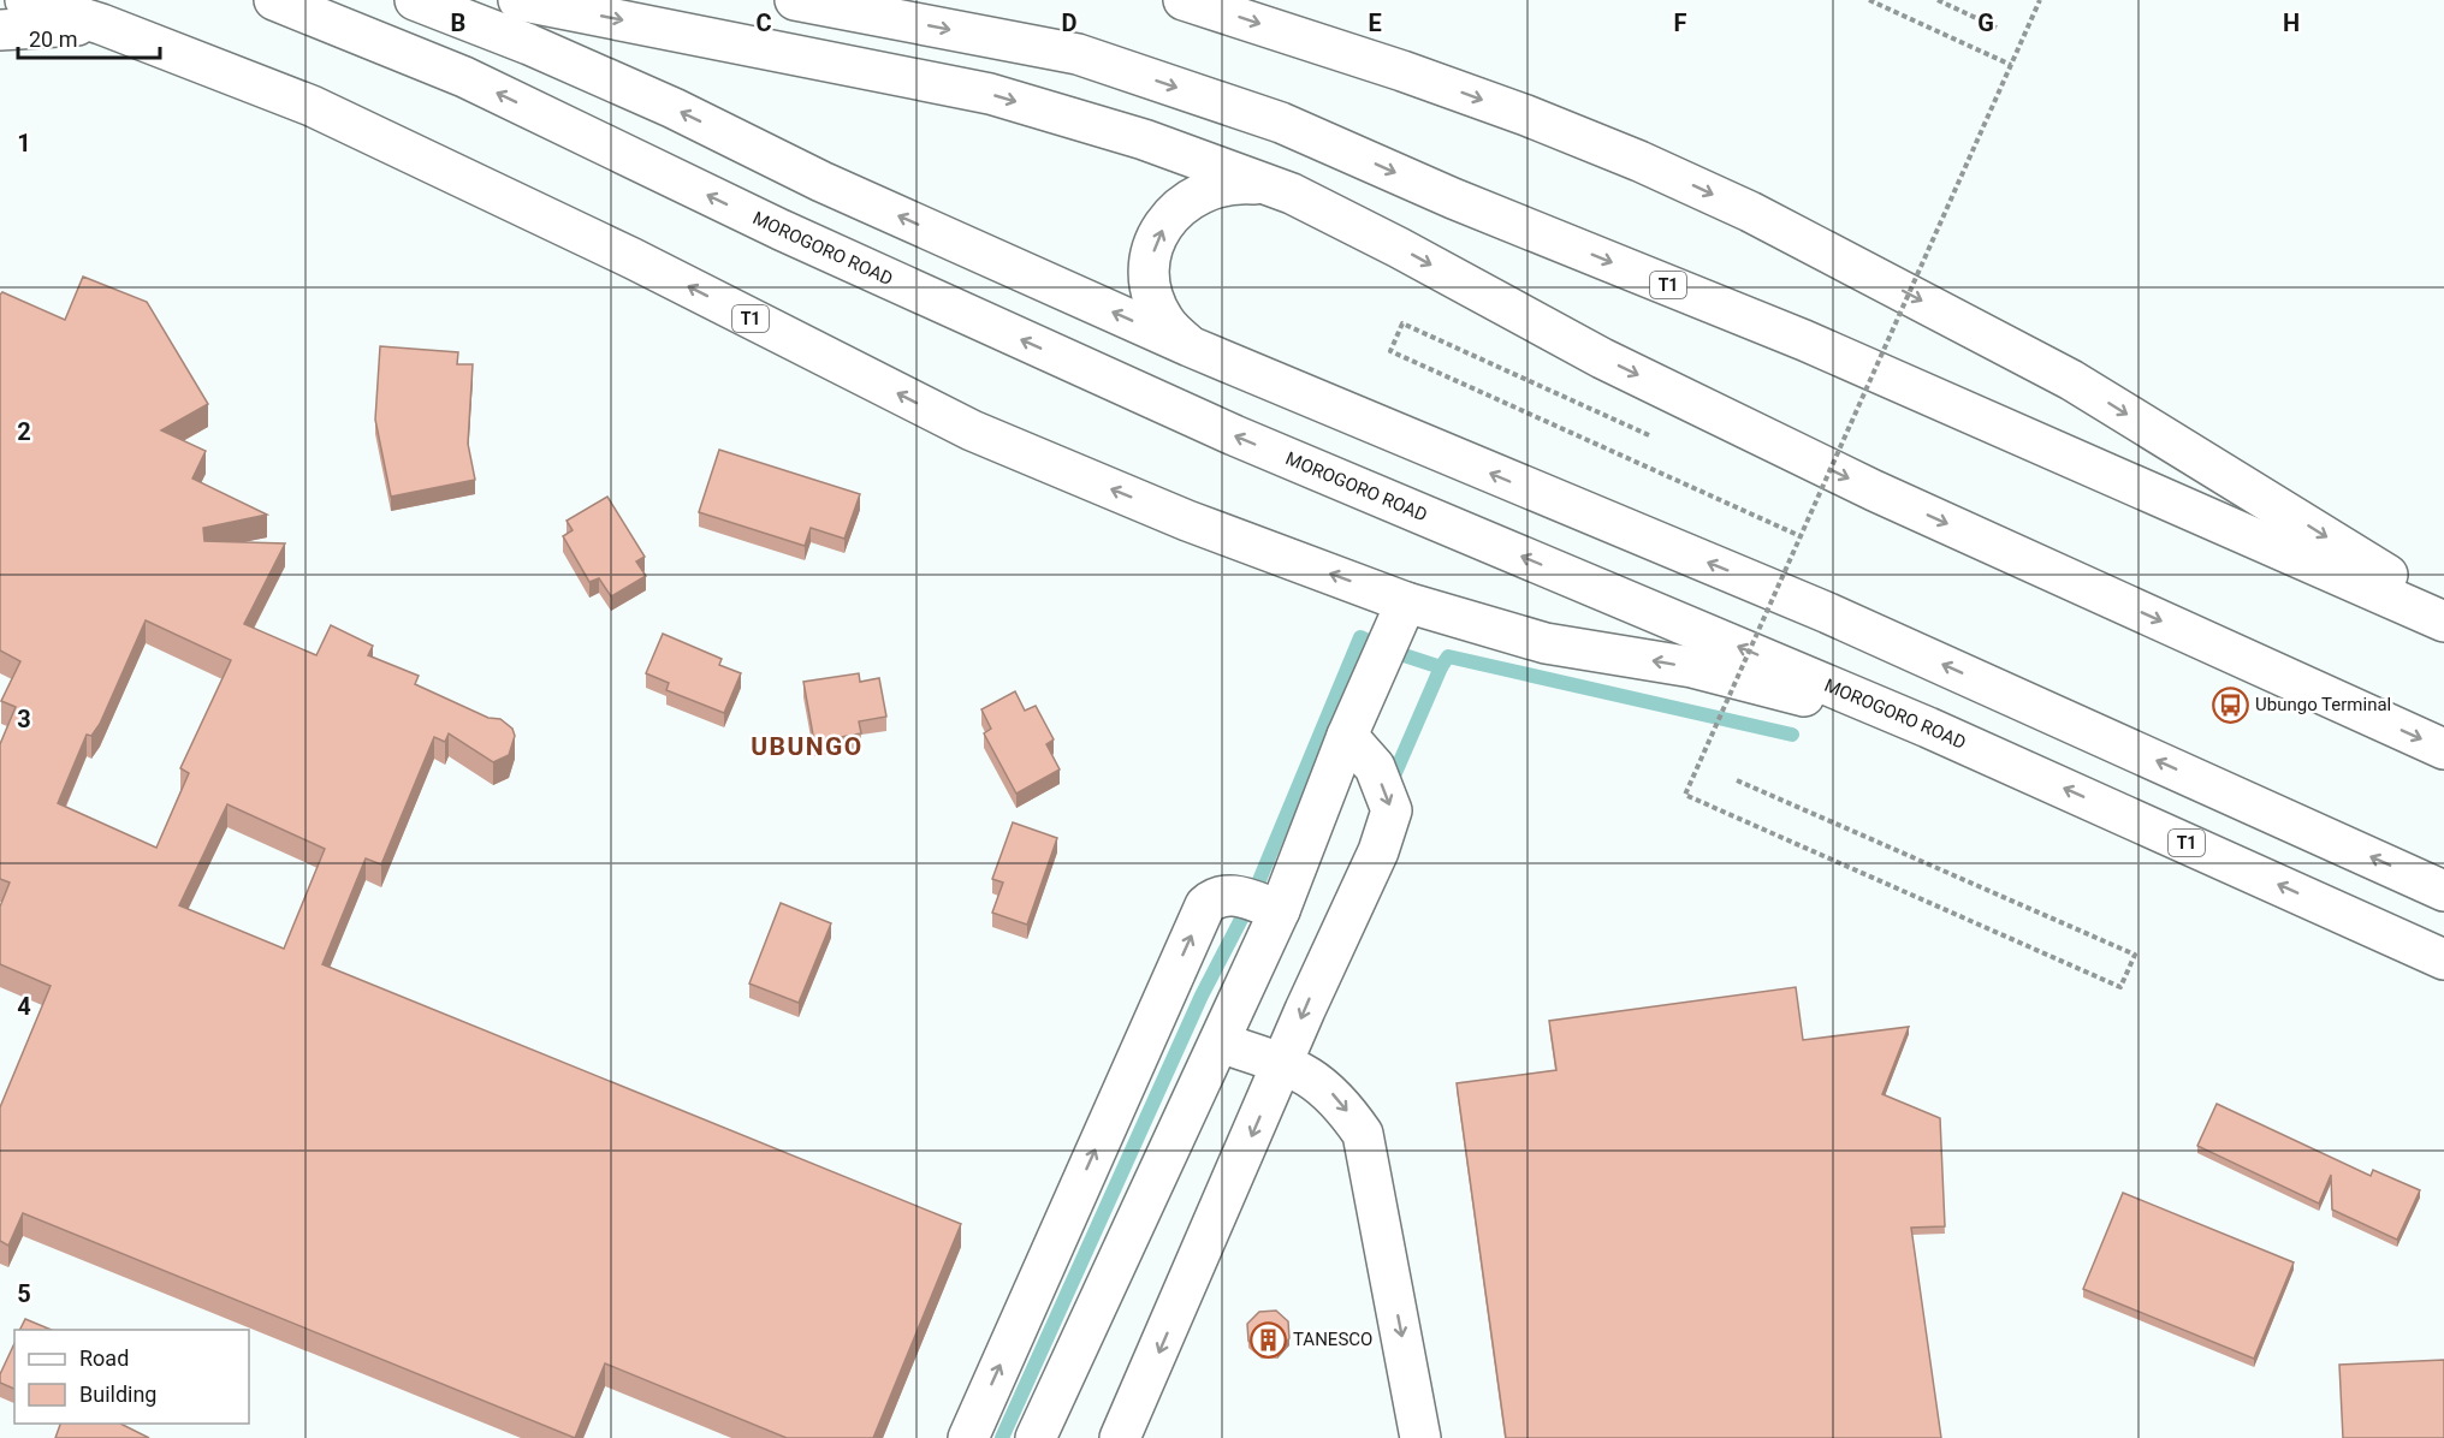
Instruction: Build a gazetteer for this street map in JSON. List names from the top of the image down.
{
  "streets": {
    "main road": ["MOROGORO ROAD", "T1"]
  },
  "crossings": [
    ["MOROGORO ROAD", "T1"]
  ],
  "districts": ["UBUNGO"],
  "places": {
    "bus stop": ["Ubungo Terminal"],
    "building": ["TANESCO"]
  },
  "legend": ["Road", "Building"],
  "scale_bar": "20 m",
  "grid": {
    "columns": [
      "B",
      "C",
      "D",
      "E",
      "F",
      "G",
      "H"
    ],
    "rows": [
      "1",
      "2",
      "3",
      "4",
      "5"
    ]
  }
}
